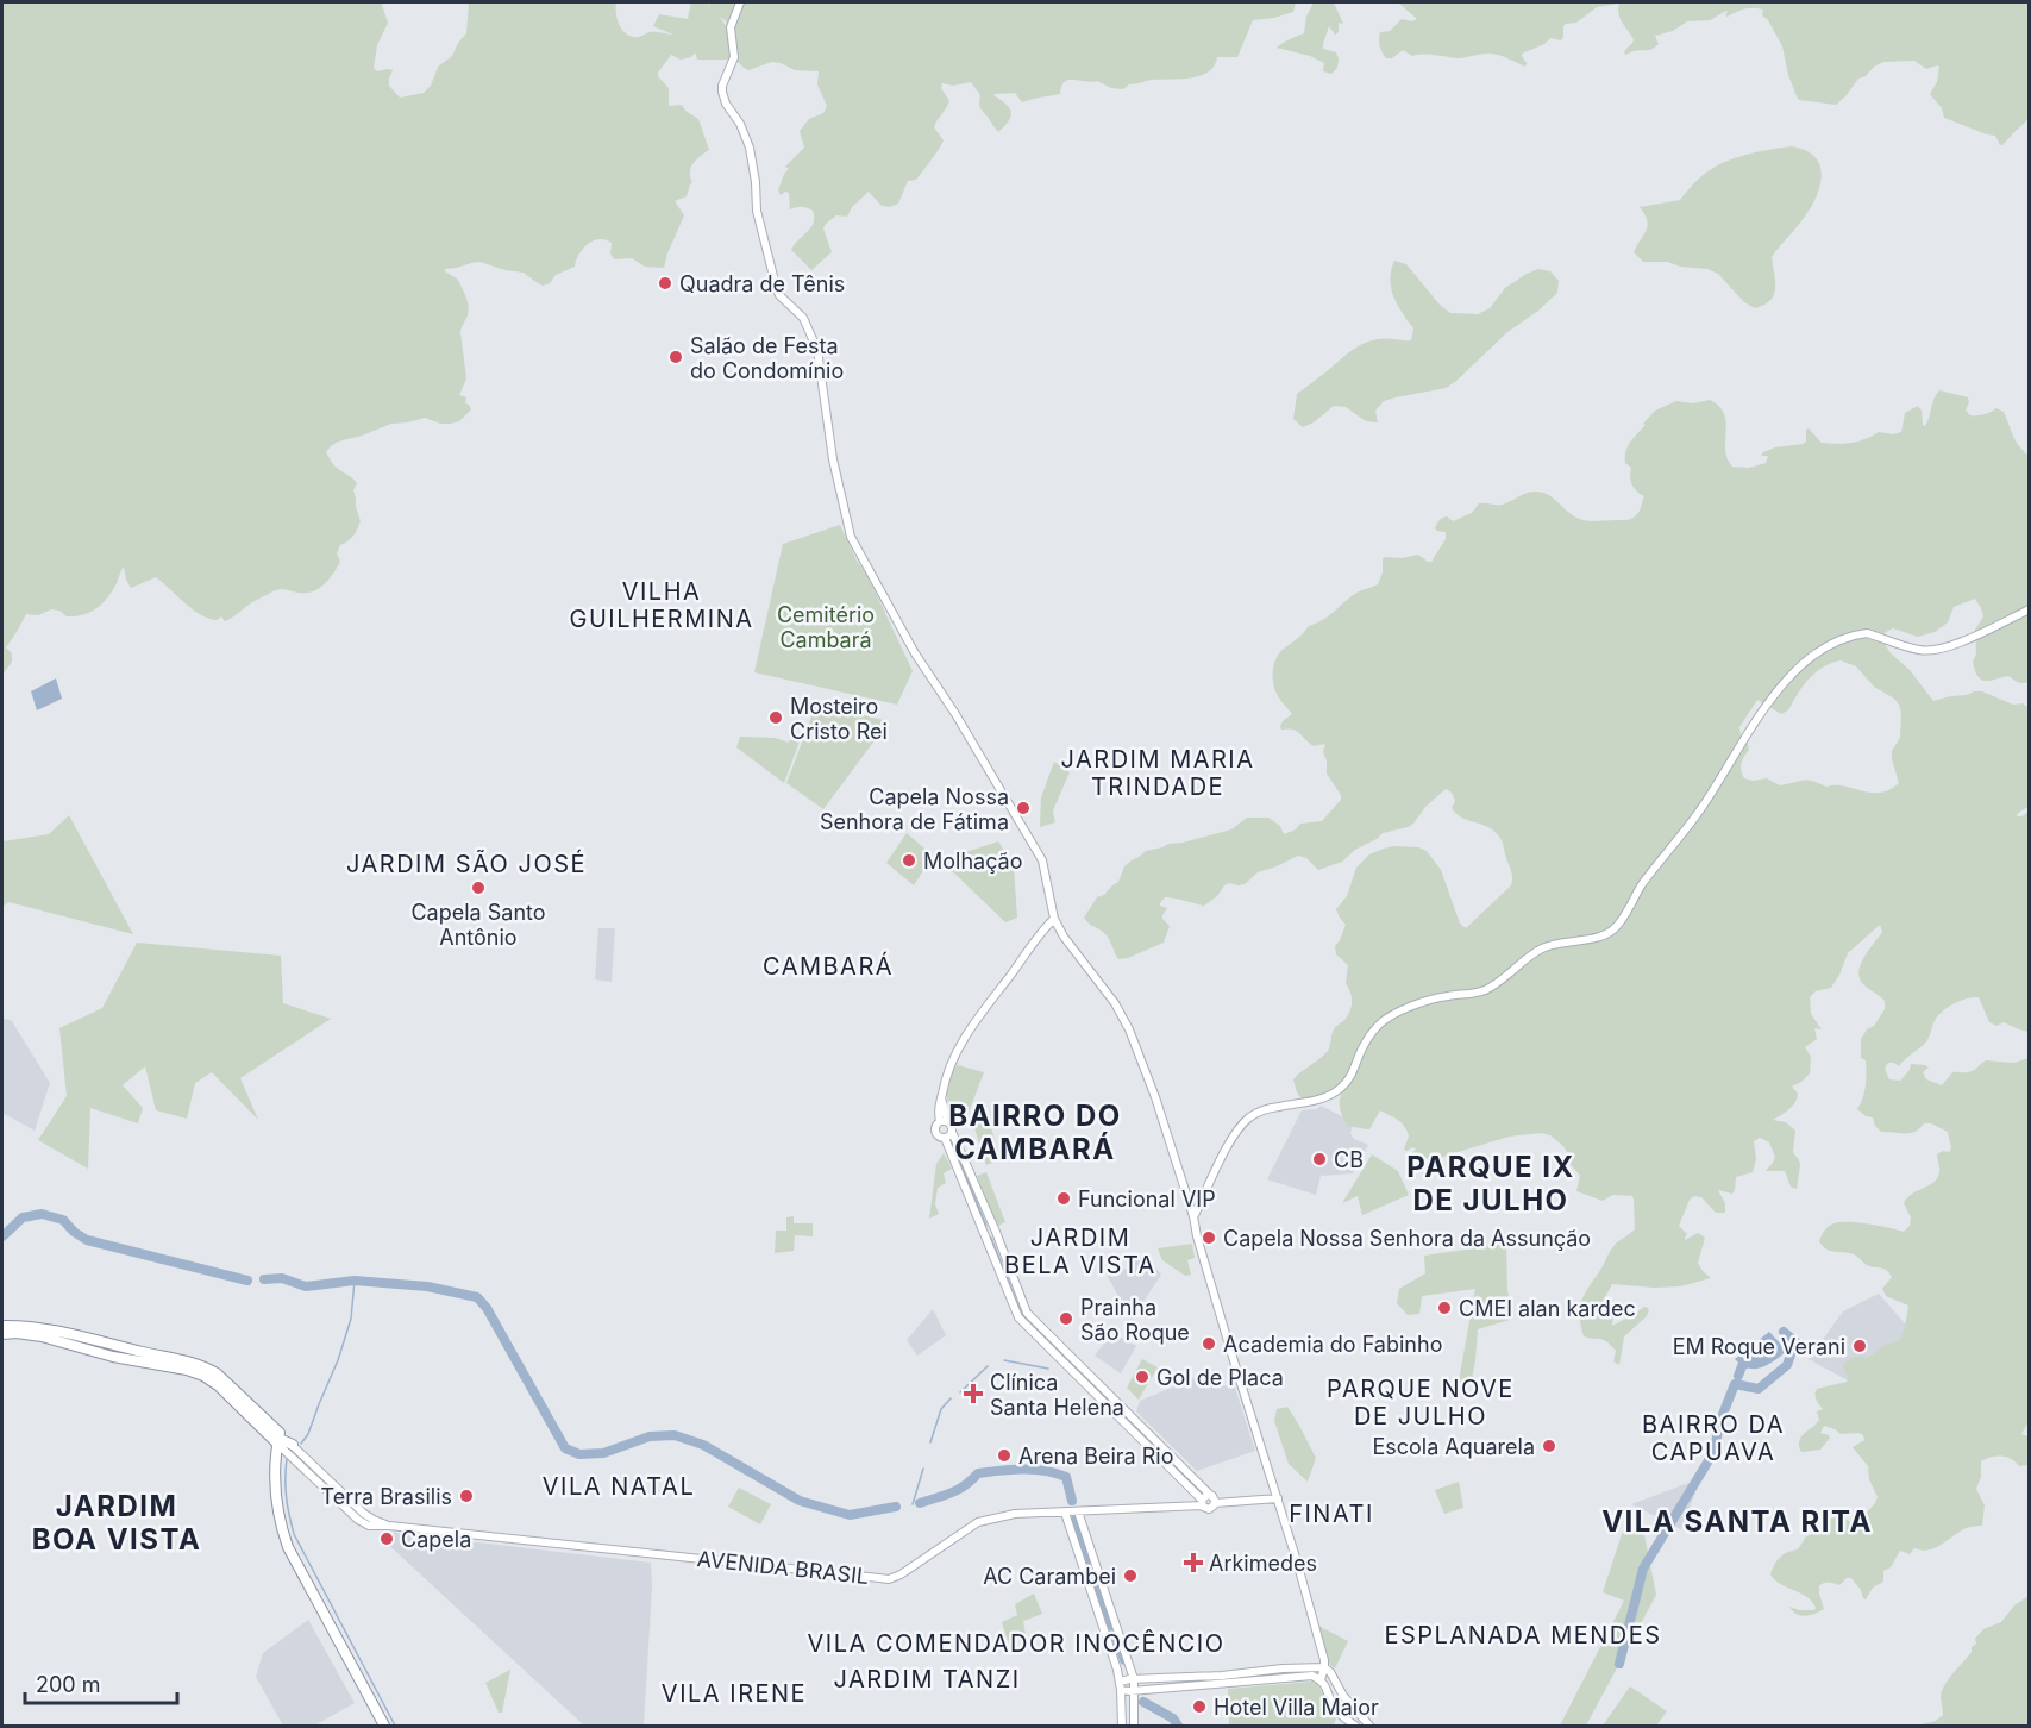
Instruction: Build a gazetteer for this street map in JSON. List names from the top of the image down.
{
  "streets": {
    "street": ["AVENIDA BRASIL"]
  },
  "districts": [
    "VILHA GUILHERMINA",
    "JARDIM MARIA TRINDADE",
    "JARDIM SÃO JOSÉ",
    "CAMBARÁ",
    "BAIRRO DO CAMBARÁ",
    "PARQUE IX DE JULHO",
    "JARDIM BELA VISTA",
    "PARQUE NOVE DE JULHO",
    "BAIRRO DA CAPUAVA",
    "VILA NATAL",
    "JARDIM BOA VISTA",
    "FINATI",
    "VILA SANTA RITA",
    "ESPLANADA MENDES",
    "VILA COMENDADOR INOCÊNCIO",
    "JARDIM TANZI",
    "VILA IRENE"
  ],
  "parks": ["Cemitério Cambará"],
  "places": {
    "other": [
      "Quadra de Tênis",
      "Salão de Festa do Condomínio",
      "Mosteiro Cristo Rei",
      "Capela Nossa Senhora de Fátima",
      "Molhação",
      "Capela Santo Antônio",
      "CB",
      "Funcional VIP",
      "Capela Nossa Senhora da Assunção",
      "CMEI alan kardec",
      "Prainha São Roque",
      "Academia do Fabinho",
      "EM Roque Verani",
      "Gol de Placa",
      "Escola Aquarela",
      "Arena Beira Rio",
      "Terra Brasilis",
      "Capela",
      "AC Carambei",
      "Hotel Villa Maior"
    ],
    "health": ["Clínica Santa Helena", "Arkimedes"]
  },
  "scale_bar": "200 m"
}
